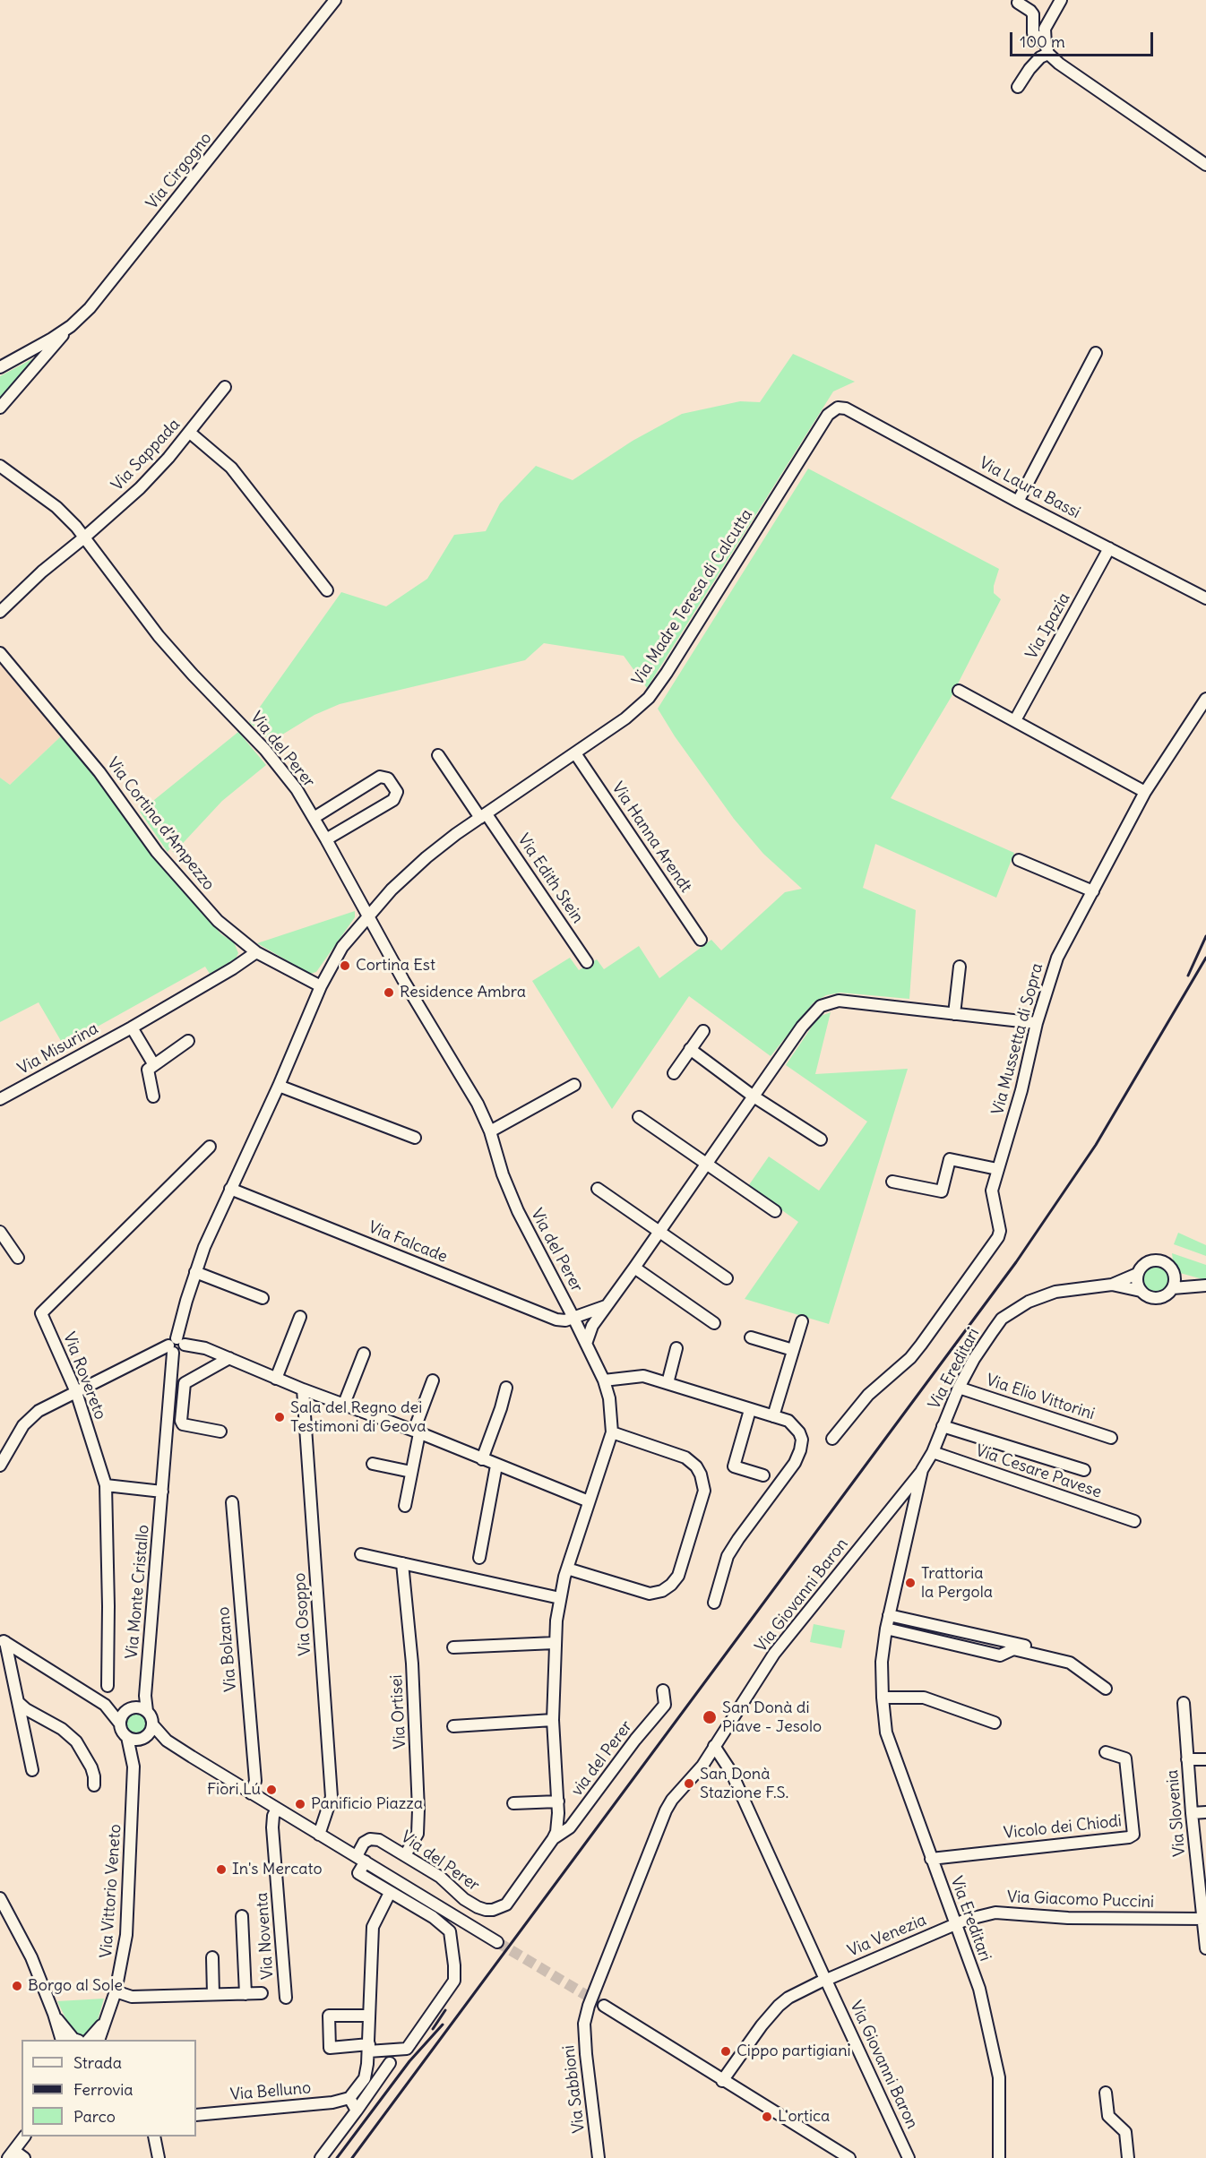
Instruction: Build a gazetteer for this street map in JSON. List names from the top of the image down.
{
  "streets": {
    "street": [
      "Via Cirgogno",
      "Via Sappada",
      "Via Laura Bassi",
      "Via Madre Teresa di Calcutta",
      "Via Ipazia",
      "Via del Perer",
      "Via Cortina d'Ampezzo",
      "Via Hanna Arendt",
      "Via Edith Stein",
      "Via Mussetta di Sopra",
      "Via Misurina",
      "Via Falcade",
      "Via Ereditari",
      "Via Rovereto",
      "Via Elio Vittorini",
      "Via Cesare Pavese",
      "Via Monte Cristallo",
      "Via Giovanni Baron",
      "Via Osoppo",
      "Via Bolzano",
      "Via Ortisei",
      "via del Perer",
      "Via Slovenia",
      "Vicolo dei Chiodi",
      "Via Vittorio Veneto",
      "Via Giacomo Puccini",
      "Via Noventa",
      "Via Venezia",
      "Via Sabbioni",
      "Via Belluno"
    ]
  },
  "crossings": [
    ["Via Sappada", "Via del Perer"],
    ["Via Laura Bassi", "Via Madre Teresa di Calcutta"],
    ["Via Laura Bassi", "Via Ipazia"],
    ["Via Madre Teresa di Calcutta", "Via del Perer"],
    ["Via Madre Teresa di Calcutta", "Via Hanna Arendt"],
    ["Via Madre Teresa di Calcutta", "Via Edith Stein"],
    ["Via del Perer", "Via Falcade"],
    ["Via del Perer", "Via Ortisei"],
    ["Via del Perer", "via del Perer"],
    ["Via Cortina d'Ampezzo", "Via Misurina"],
    ["Via Ereditari", "Via Elio Vittorini"],
    ["Via Ereditari", "Via Cesare Pavese"],
    ["Via Ereditari", "Via Giovanni Baron"],
    ["Via Ereditari", "Vicolo dei Chiodi"],
    ["Via Ereditari", "Via Giacomo Puccini"],
    ["Via Ereditari", "Via Venezia"],
    ["Via Monte Cristallo", "Via Vittorio Veneto"],
    ["Via Giovanni Baron", "Via Venezia"],
    ["Via Giovanni Baron", "Via Sabbioni"],
    ["Via Slovenia", "Via Giacomo Puccini"],
    ["Via Giacomo Puccini", "Via Venezia"]
  ],
  "places": [
    "Cortina Est",
    "Residence Ambra",
    "Sala del Regno dei Testimoni di Geova",
    "Trattoria la Pergola",
    "San Donà di Piave - Jesolo",
    "San Donà Stazione F.S.",
    "Fiori Lú",
    "Panificio Piazza",
    "In's Mercato",
    "Borgo al Sole",
    "Cippo partigiani",
    "L'ortica"
  ],
  "legend": ["Strada", "Ferrovia", "Parco"],
  "scale_bar": "100 m"
}
